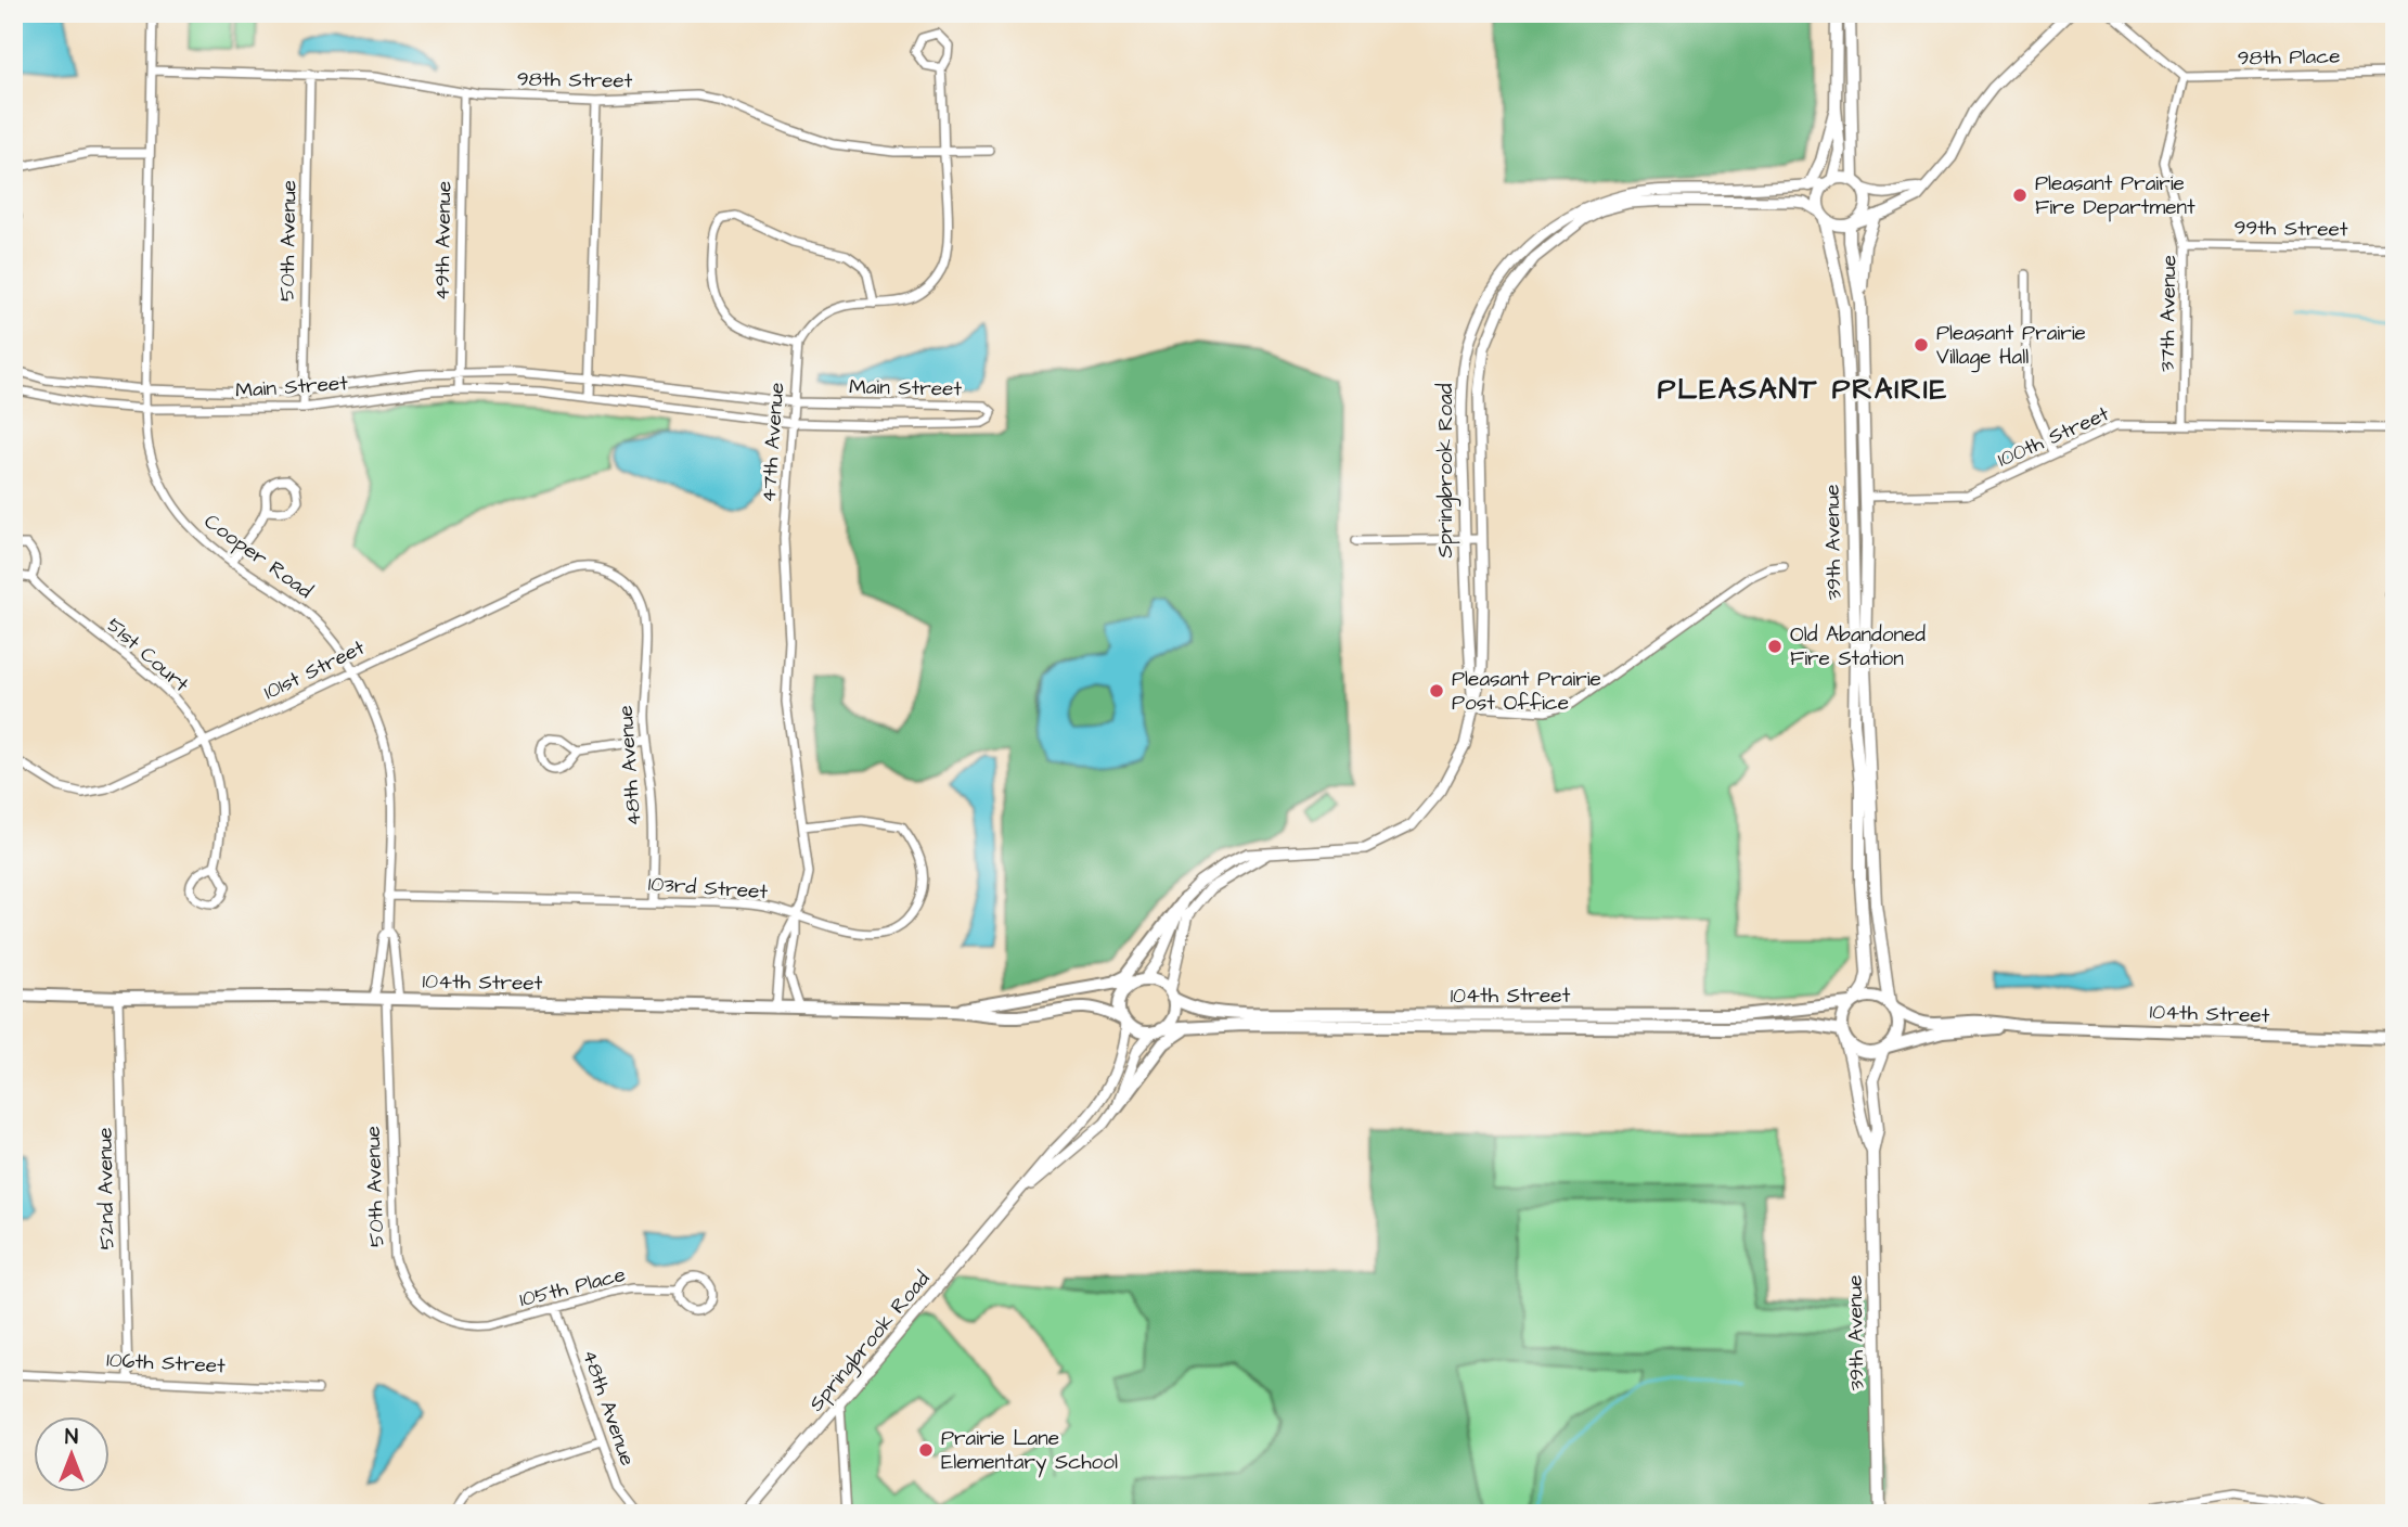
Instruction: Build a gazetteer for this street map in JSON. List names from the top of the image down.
{
  "streets": {
    "main road": ["39th Avenue", "104th Street"],
    "street": [
      "98th Place",
      "98th Street",
      "99th Street",
      "50th Avenue",
      "49th Avenue",
      "37th Avenue",
      "Main Street",
      "100th Street",
      "47th Avenue",
      "Springbrook Road",
      "Cooper Road",
      "51st Court",
      "101st Street",
      "48th Avenue",
      "103rd Street",
      "52nd Avenue",
      "105th Place",
      "106th Street"
    ]
  },
  "crossings": [
    ["98th Place", "37th Avenue"],
    ["98th Street", "50th Avenue"],
    ["98th Street", "49th Avenue"],
    ["98th Street", "Cooper Road"],
    ["99th Street", "37th Avenue"],
    ["50th Avenue", "Main Street"],
    ["50th Avenue", "Cooper Road"],
    ["50th Avenue", "104th Street"],
    ["50th Avenue", "105th Place"],
    ["49th Avenue", "Main Street"],
    ["37th Avenue", "100th Street"],
    ["Main Street", "47th Avenue"],
    ["Main Street", "Cooper Road"],
    ["100th Street", "39th Avenue"],
    ["47th Avenue", "103rd Street"],
    ["Springbrook Road", "39th Avenue"],
    ["Springbrook Road", "104th Street"],
    ["39th Avenue", "104th Street"],
    ["Cooper Road", "101st Street"],
    ["Cooper Road", "103rd Street"],
    ["Cooper Road", "104th Street"],
    ["51st Court", "101st Street"],
    ["101st Street", "48th Avenue"],
    ["48th Avenue", "103rd Street"],
    ["48th Avenue", "105th Place"],
    ["104th Street", "52nd Avenue"],
    ["52nd Avenue", "106th Street"]
  ],
  "districts": ["PLEASANT PRAIRIE"],
  "places": [
    "Pleasant Prairie Fire Department",
    "Pleasant Prairie Village Hall",
    "Old Abandoned Fire Station",
    "Pleasant Prairie Post Office",
    "Prairie Lane Elementary School"
  ],
  "north": "top"
}
